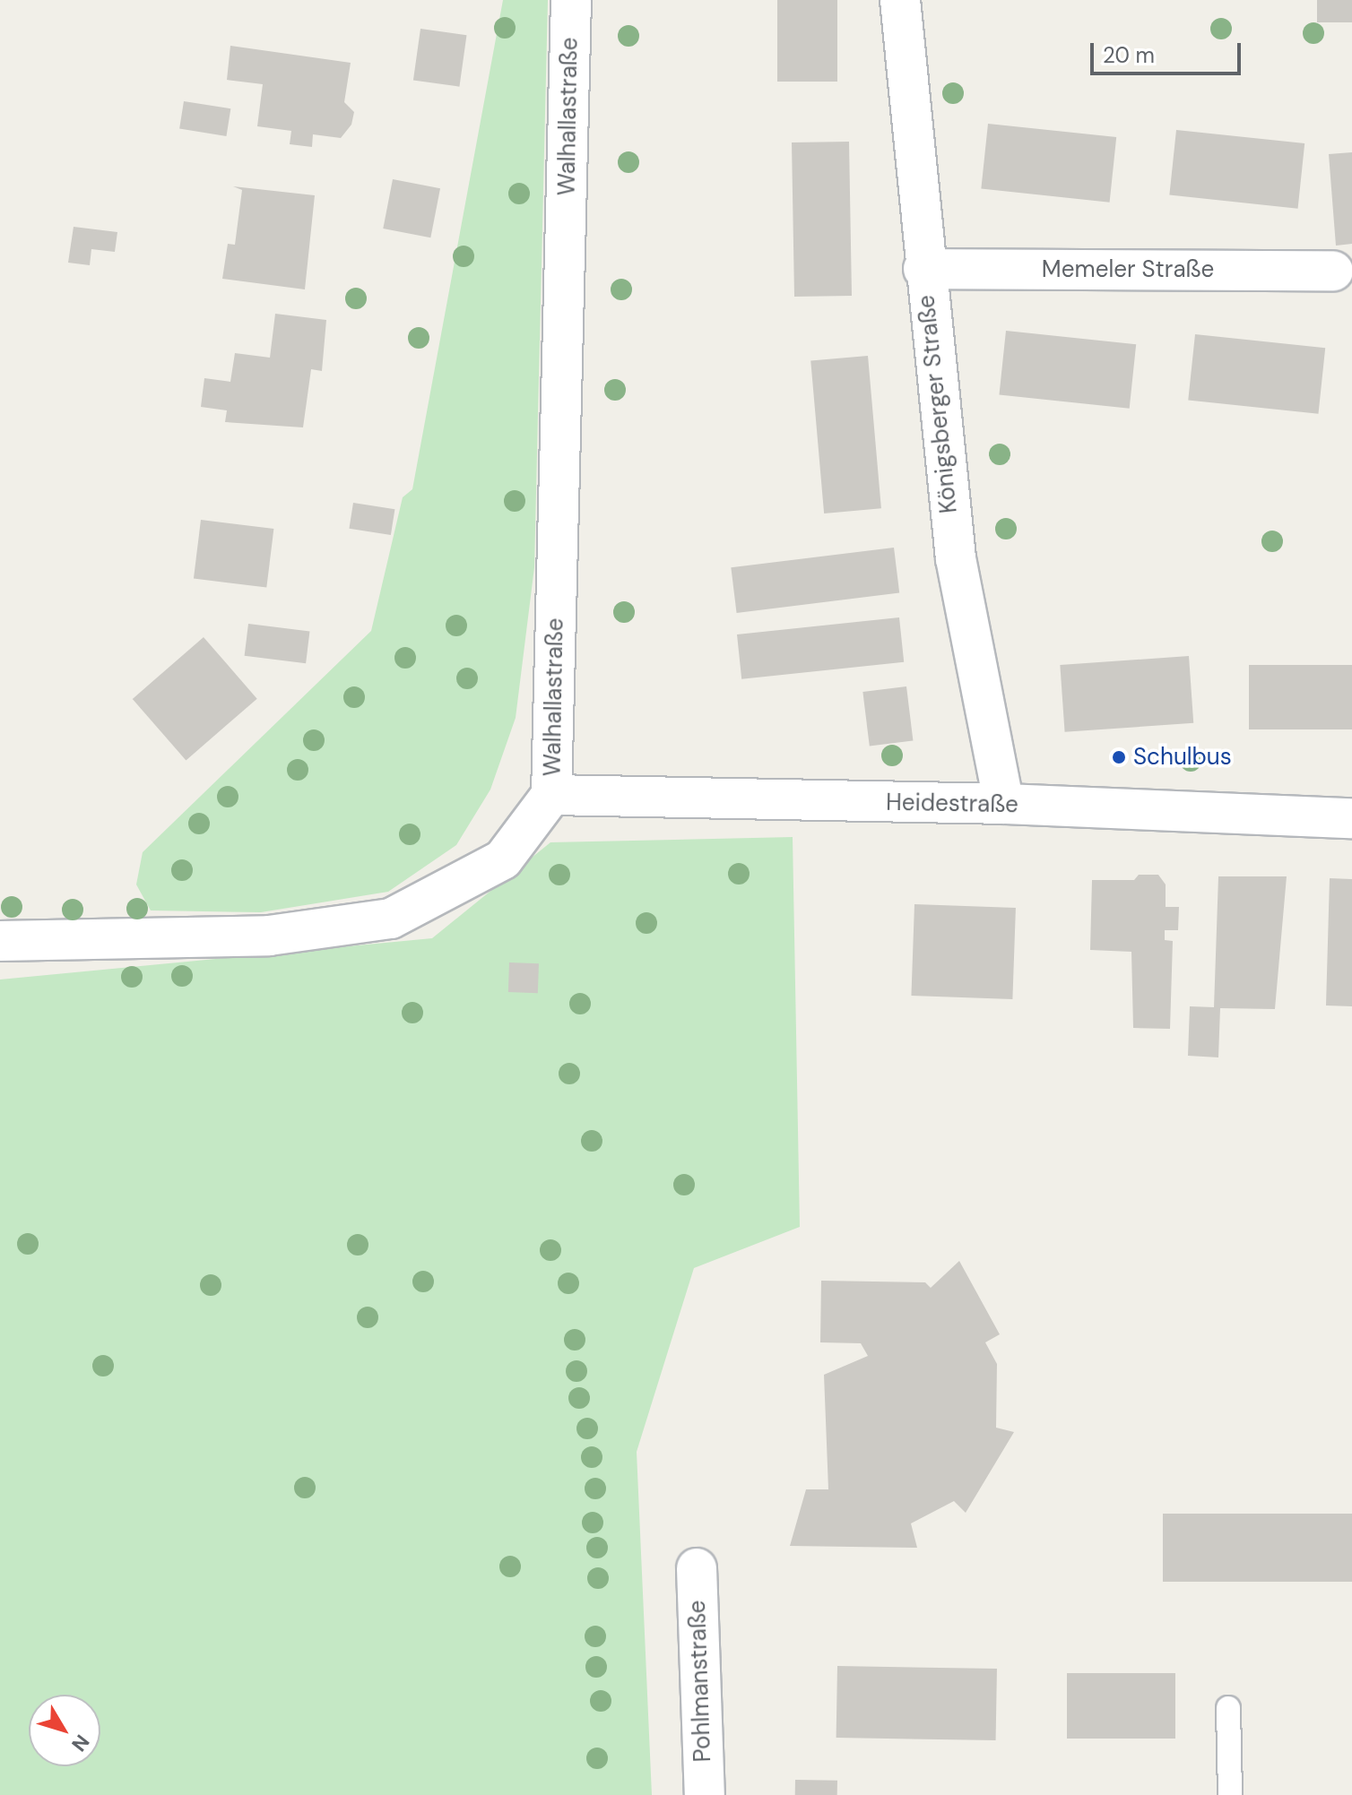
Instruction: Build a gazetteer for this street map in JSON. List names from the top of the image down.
{
  "streets": {
    "street": [
      "Walhallastraße",
      "Memeler Straße",
      "Königsberger Straße",
      "Heidestraße",
      "Pohlmanstraße"
    ]
  },
  "crossings": [
    ["Walhallastraße", "Heidestraße"],
    ["Memeler Straße", "Königsberger Straße"],
    ["Königsberger Straße", "Heidestraße"]
  ],
  "places": ["Schulbus"],
  "scale_bar": "20 m",
  "north": "bottom right"
}
